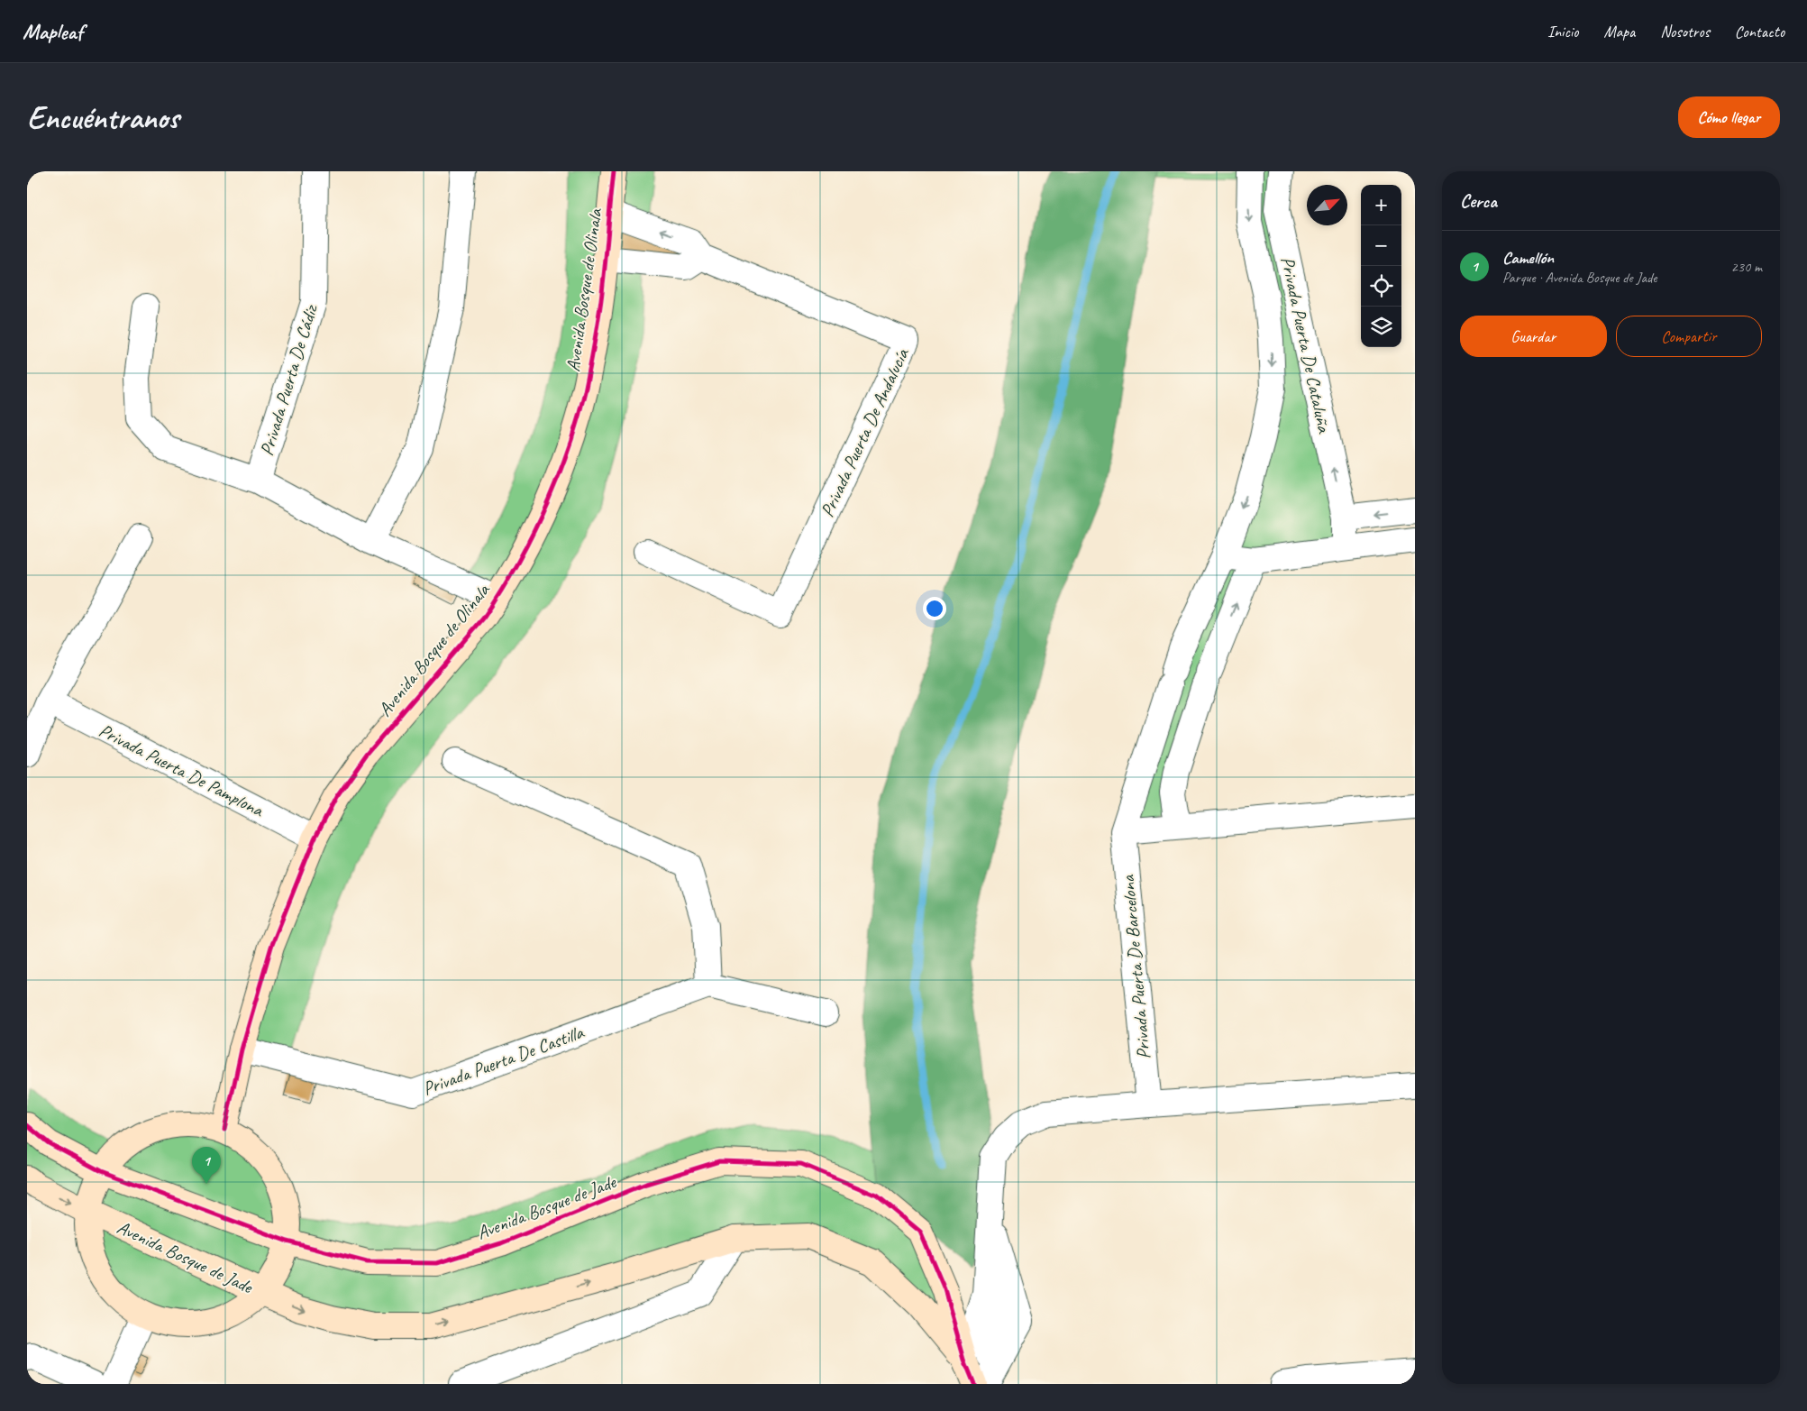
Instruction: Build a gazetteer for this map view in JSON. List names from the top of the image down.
{
  "streets": {
    "street": [
      "Avenida Bosque de Olinala",
      "Privada Puerta De Cataluña",
      "Privada Puerta De Cádiz",
      "Privada Puerta De Andalucía",
      "Privada Puerta De Pamplona",
      "Privada Puerta De Barcelona",
      "Privada Puerta De Castilla",
      "Avenida Bosque de Jade"
    ]
  },
  "crossings": [
    ["Avenida Bosque de Olinala", "Privada Puerta De Cádiz"],
    ["Avenida Bosque de Olinala", "Privada Puerta De Andalucía"],
    ["Avenida Bosque de Olinala", "Privada Puerta De Pamplona"],
    ["Avenida Bosque de Olinala", "Privada Puerta De Castilla"],
    ["Privada Puerta De Cataluña", "Privada Puerta De Barcelona"]
  ],
  "north": "top right",
  "page": {
    "header": "Mapleaf",
    "nav": [
      "Inicio",
      "Mapa",
      "Nosotros",
      "Contacto"
    ],
    "buttons": [
      "Cómo llegar",
      ["Guardar", "Compartir"]
    ],
    "title": "Encuéntranos",
    "heading": "Cerca",
    "map_buttons": ["+", "−"],
    "list": [
      {
        "mark": "1",
        "name": "Camellón",
        "note": "Parque · Avenida Bosque de Jade",
        "value": "230 m"
      }
    ],
    "pins": "1"
  }
}
